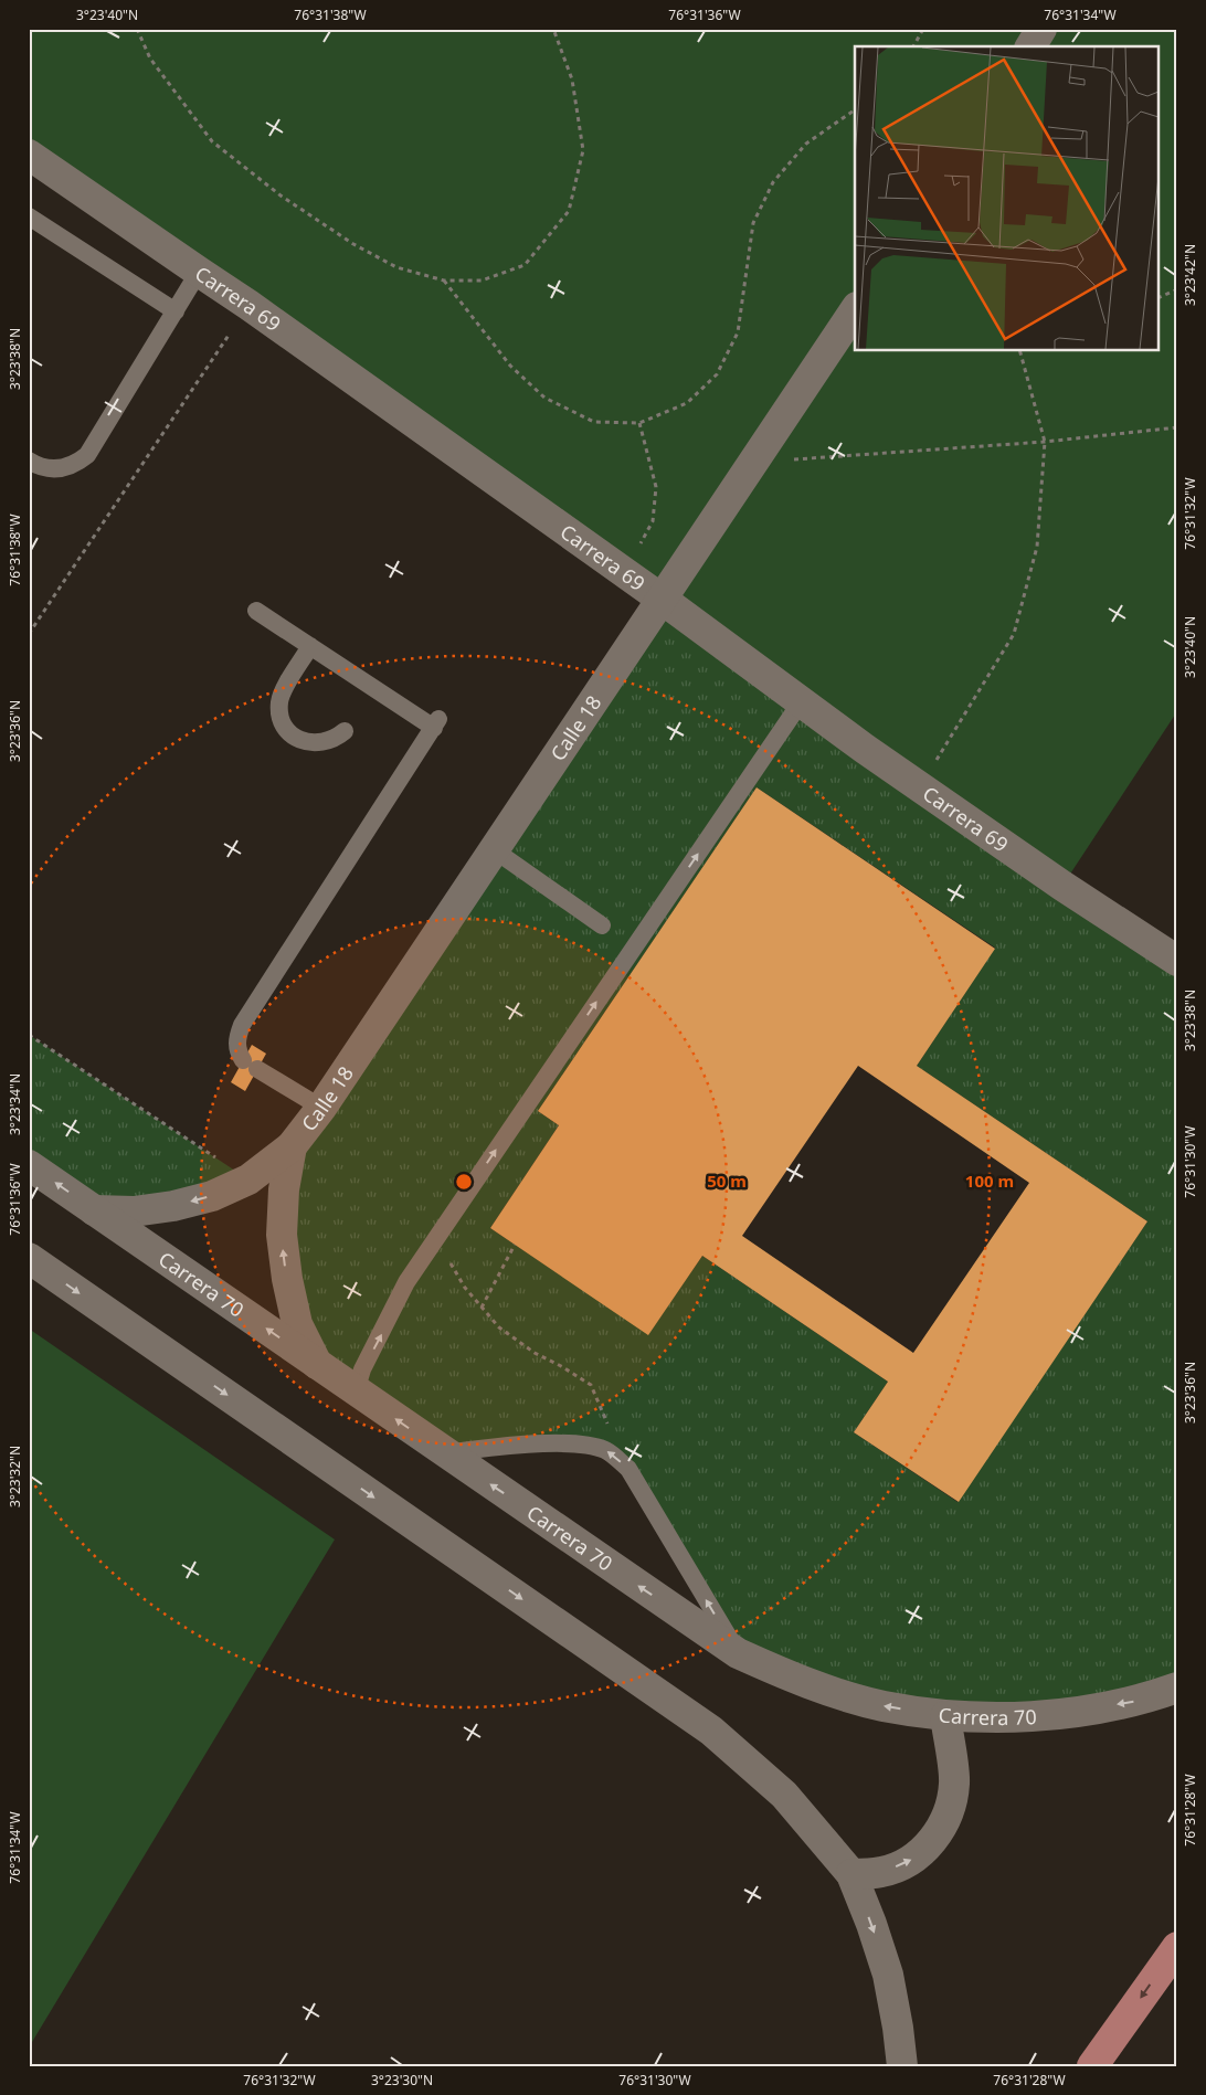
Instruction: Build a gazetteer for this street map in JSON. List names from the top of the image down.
{
  "streets": {
    "street": ["Carrera 69", "Calle 18", "Carrera 70"]
  },
  "crossings": [
    ["Carrera 69", "Calle 18"],
    ["Calle 18", "Carrera 70"]
  ],
  "coordinates": [
    "3°23'40\"N",
    "76°31'38\"W",
    "76°31'36\"W",
    "76°31'34\"W",
    "3°23'42\"N",
    "3°23'38\"N",
    "76°31'32\"W",
    "3°23'36\"N",
    "3°23'34\"N",
    "76°31'30\"W",
    "3°23'32\"N",
    "76°31'28\"W",
    "3°23'30\"N"
  ],
  "rings": ["50 m", "100 m"]
}
